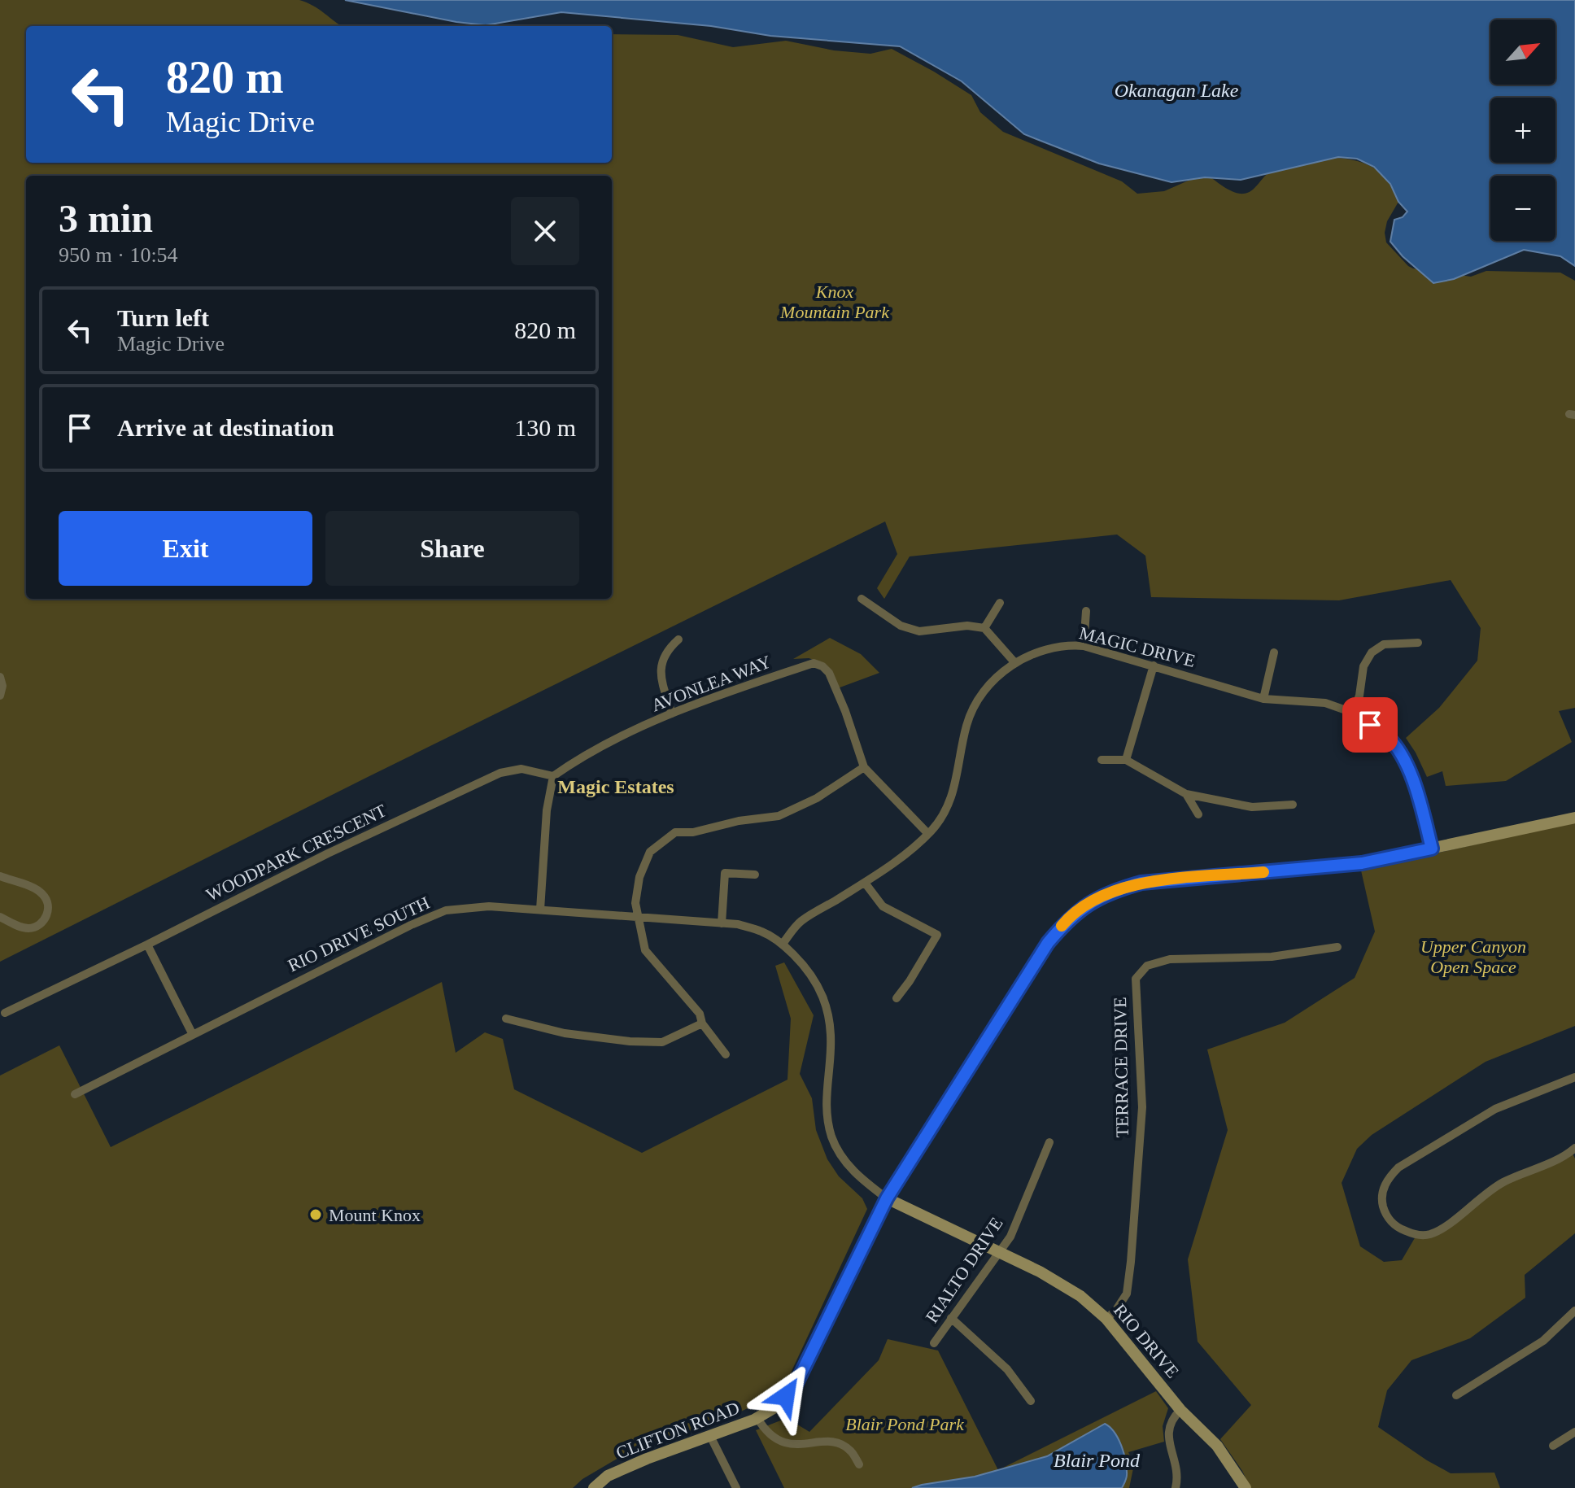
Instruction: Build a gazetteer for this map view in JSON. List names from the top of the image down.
{
  "streets": {
    "street": [
      "MAGIC DRIVE",
      "AVONLEA WAY",
      "WOODPARK CRESCENT",
      "RIO DRIVE SOUTH",
      "TERRACE DRIVE",
      "RIALTO DRIVE",
      "RIO DRIVE",
      "CLIFTON ROAD"
    ]
  },
  "crossings": [
    ["MAGIC DRIVE", "AVONLEA WAY"],
    ["MAGIC DRIVE", "RIO DRIVE SOUTH"],
    ["MAGIC DRIVE", "CLIFTON ROAD"],
    ["AVONLEA WAY", "WOODPARK CRESCENT"],
    ["RIO DRIVE SOUTH", "RIO DRIVE"],
    ["RIO DRIVE SOUTH", "CLIFTON ROAD"],
    ["TERRACE DRIVE", "RIO DRIVE"],
    ["RIALTO DRIVE", "RIO DRIVE"],
    ["RIO DRIVE", "CLIFTON ROAD"]
  ],
  "districts": ["Magic Estates"],
  "water": ["Okanagan Lake", "Blair Pond"],
  "parks": ["Knox Mountain Park", "Upper Canyon Open Space", "Blair Pond Park"],
  "places": ["Mount Knox"],
  "north": "top right",
  "page": {
    "map_buttons": ["+", "−"],
    "turn": ["820 m", "Magic Drive"],
    "heading": ["3 min", "950 m · 10:54"],
    "list": [
      {
        "name": "Turn left",
        "note": "Magic Drive",
        "value": "820 m"
      },
      {
        "name": "Arrive at destination",
        "value": "130 m"
      }
    ],
    "buttons": ["Exit", "Share"]
  }
}
